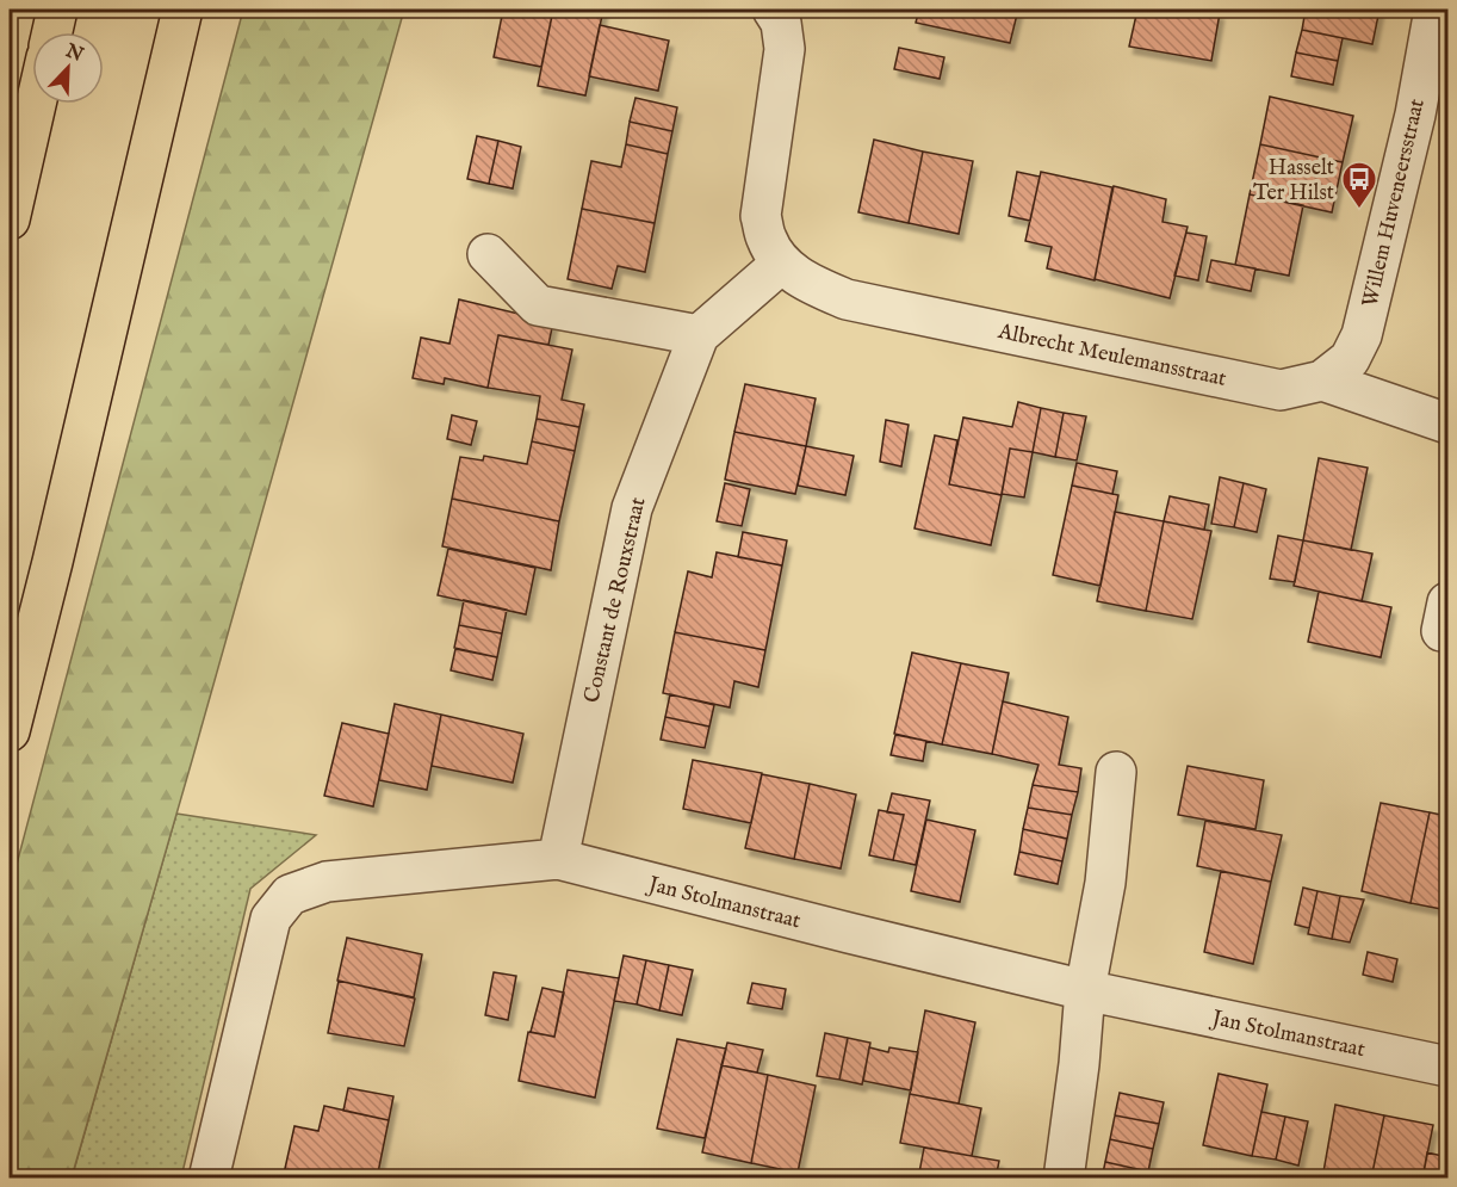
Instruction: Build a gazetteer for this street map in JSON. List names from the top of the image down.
{
  "streets": {
    "street": [
      "Willem Huveneersstraat",
      "Albrecht Meulemansstraat",
      "Constant de Rouxstraat",
      "Jan Stolmanstraat"
    ]
  },
  "crossings": [
    ["Willem Huveneersstraat", "Albrecht Meulemansstraat"],
    ["Albrecht Meulemansstraat", "Constant de Rouxstraat"],
    ["Constant de Rouxstraat", "Jan Stolmanstraat"]
  ],
  "places": {
    "bus stop": ["Hasselt Ter Hilst"]
  },
  "north": "top right"
}
